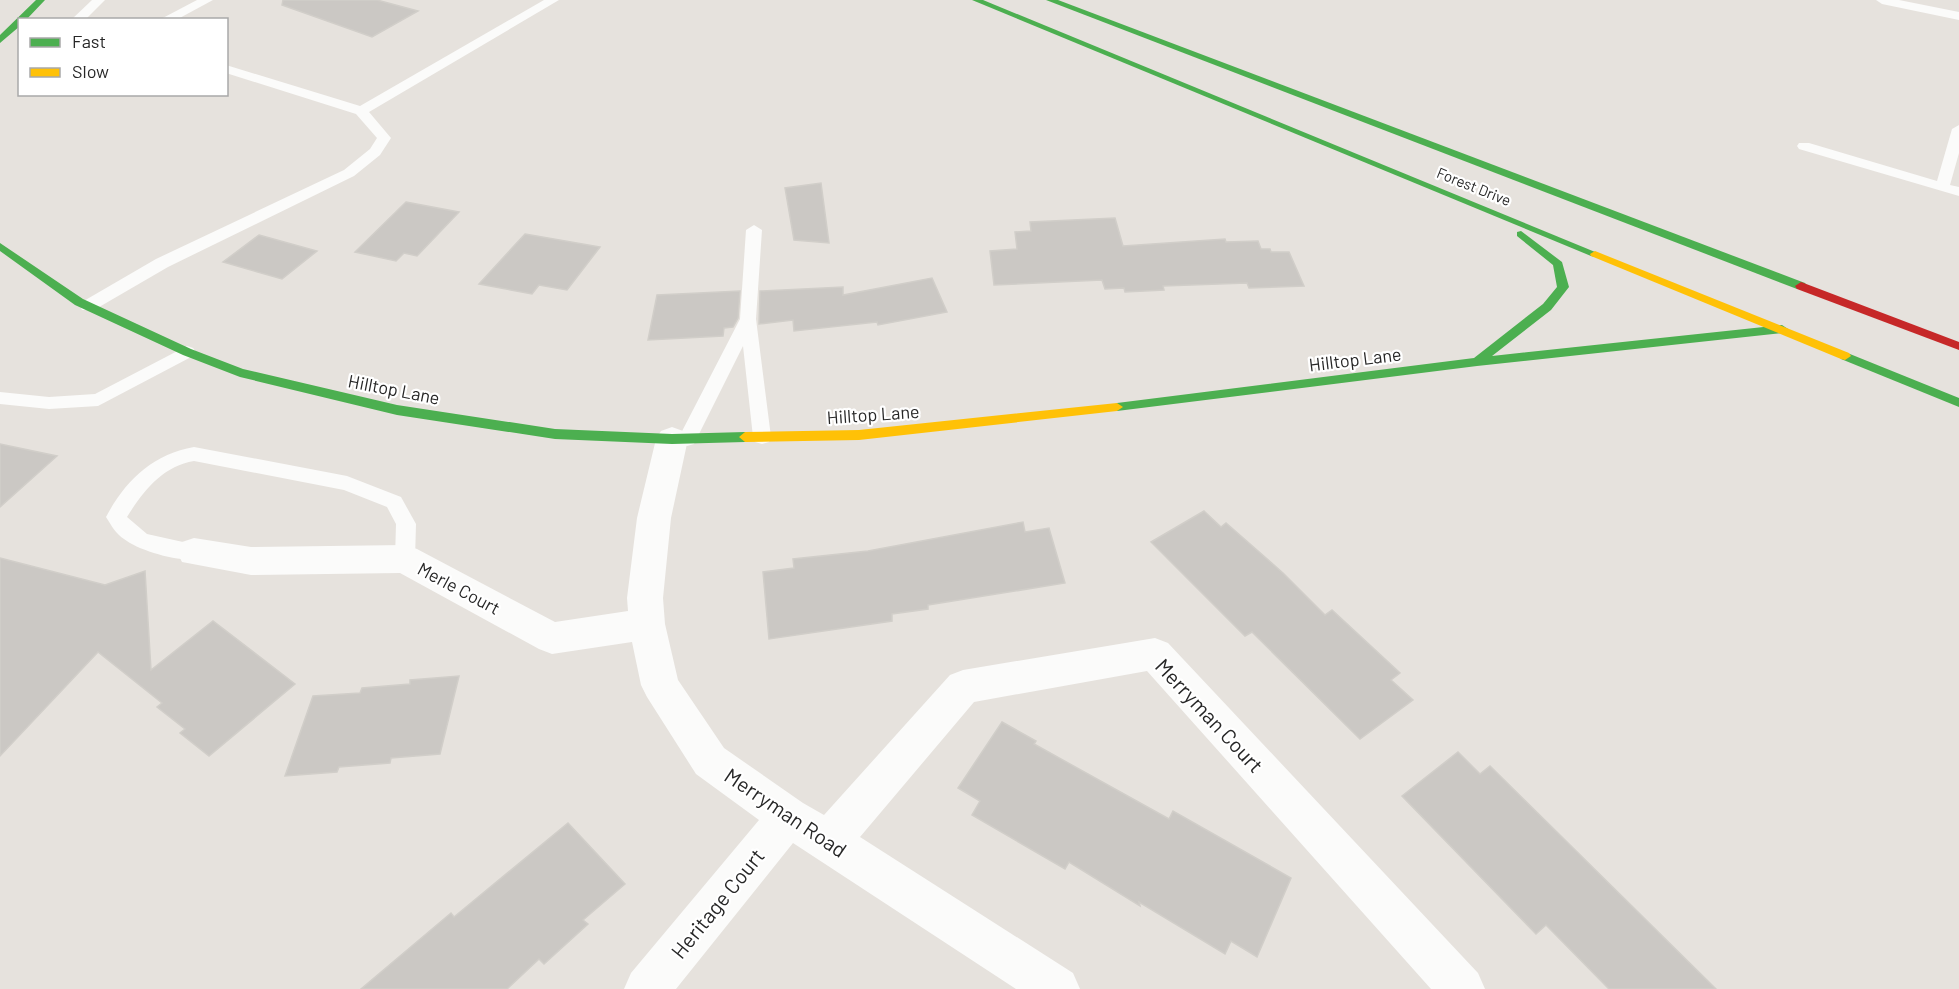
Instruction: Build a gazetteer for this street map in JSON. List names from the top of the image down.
{
  "streets": {
    "main road": ["Forest Drive", "Hilltop Lane"],
    "street": [
      "Merle Court",
      "Merryman Court",
      "Merryman Road",
      "Heritage Court"
    ]
  },
  "crossings": [
    ["Forest Drive", "Hilltop Lane"],
    ["Hilltop Lane", "Merryman Road"],
    ["Merle Court", "Merryman Road"],
    ["Merryman Court", "Merryman Road"],
    ["Merryman Road", "Heritage Court"]
  ],
  "legend": ["Fast", "Slow"]
}
